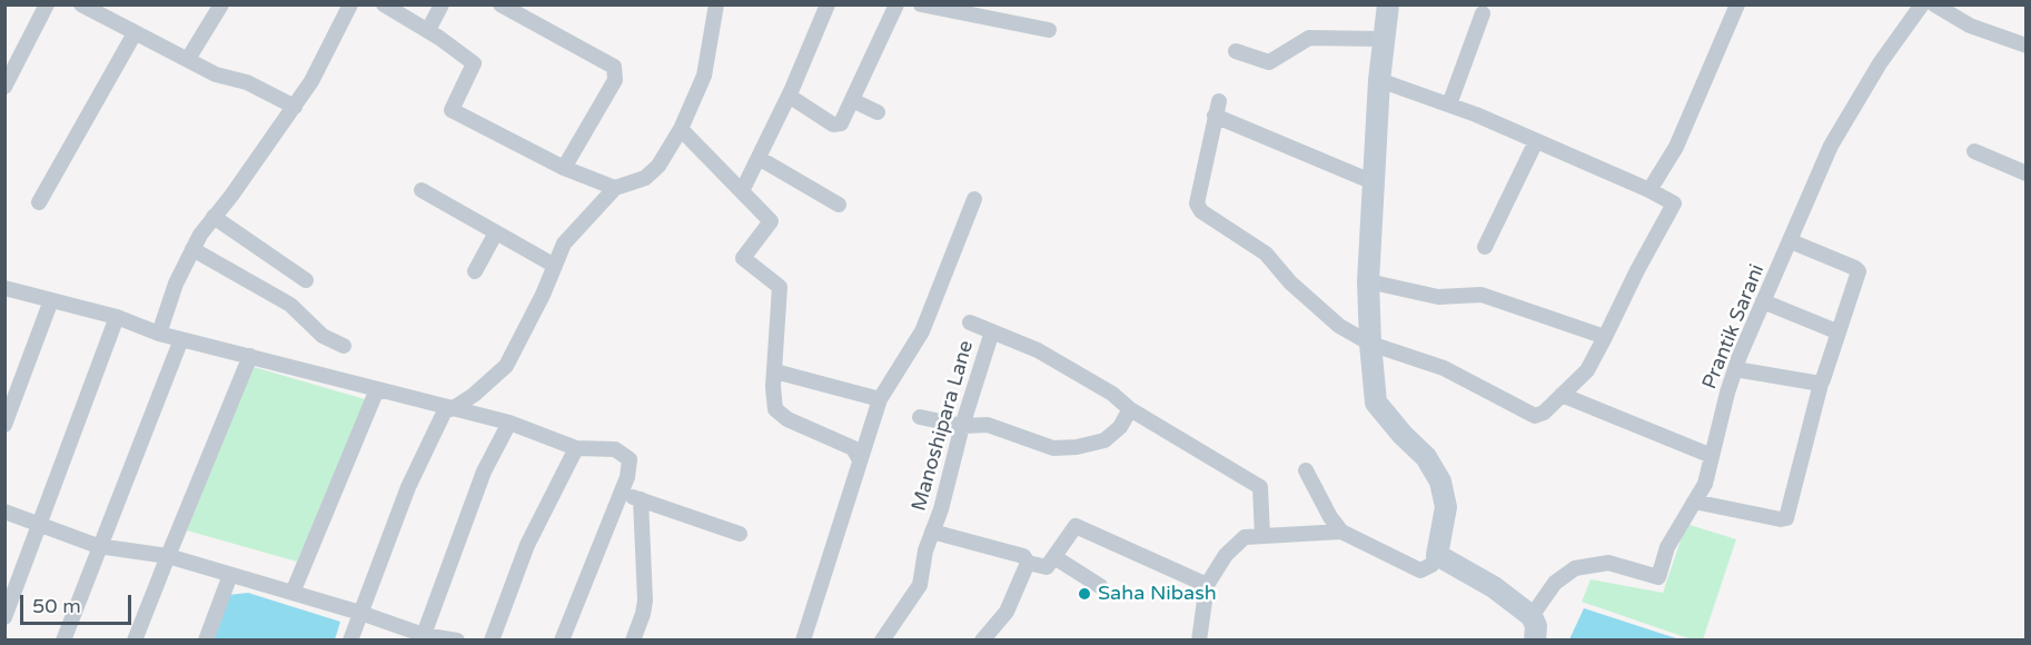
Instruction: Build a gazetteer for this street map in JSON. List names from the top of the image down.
{
  "streets": {
    "street": ["Prantik Sarani", "Manoshipara Lane"]
  },
  "places": ["Saha Nibash"],
  "scale_bar": "50 m"
}
